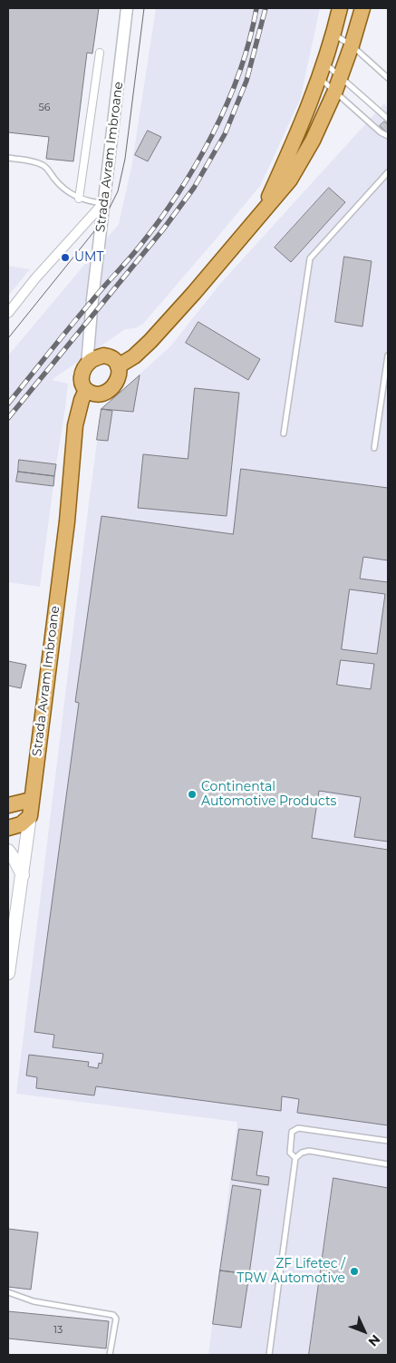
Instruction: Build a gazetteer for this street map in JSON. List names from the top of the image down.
{
  "streets": {
    "main road": ["Strada Avram Imbroane"]
  },
  "places": ["UMT", "Continental Automotive Products", "ZF Lifetec / TRW Automotive"],
  "house_numbers": ["56", "13"],
  "north": "bottom right"
}
